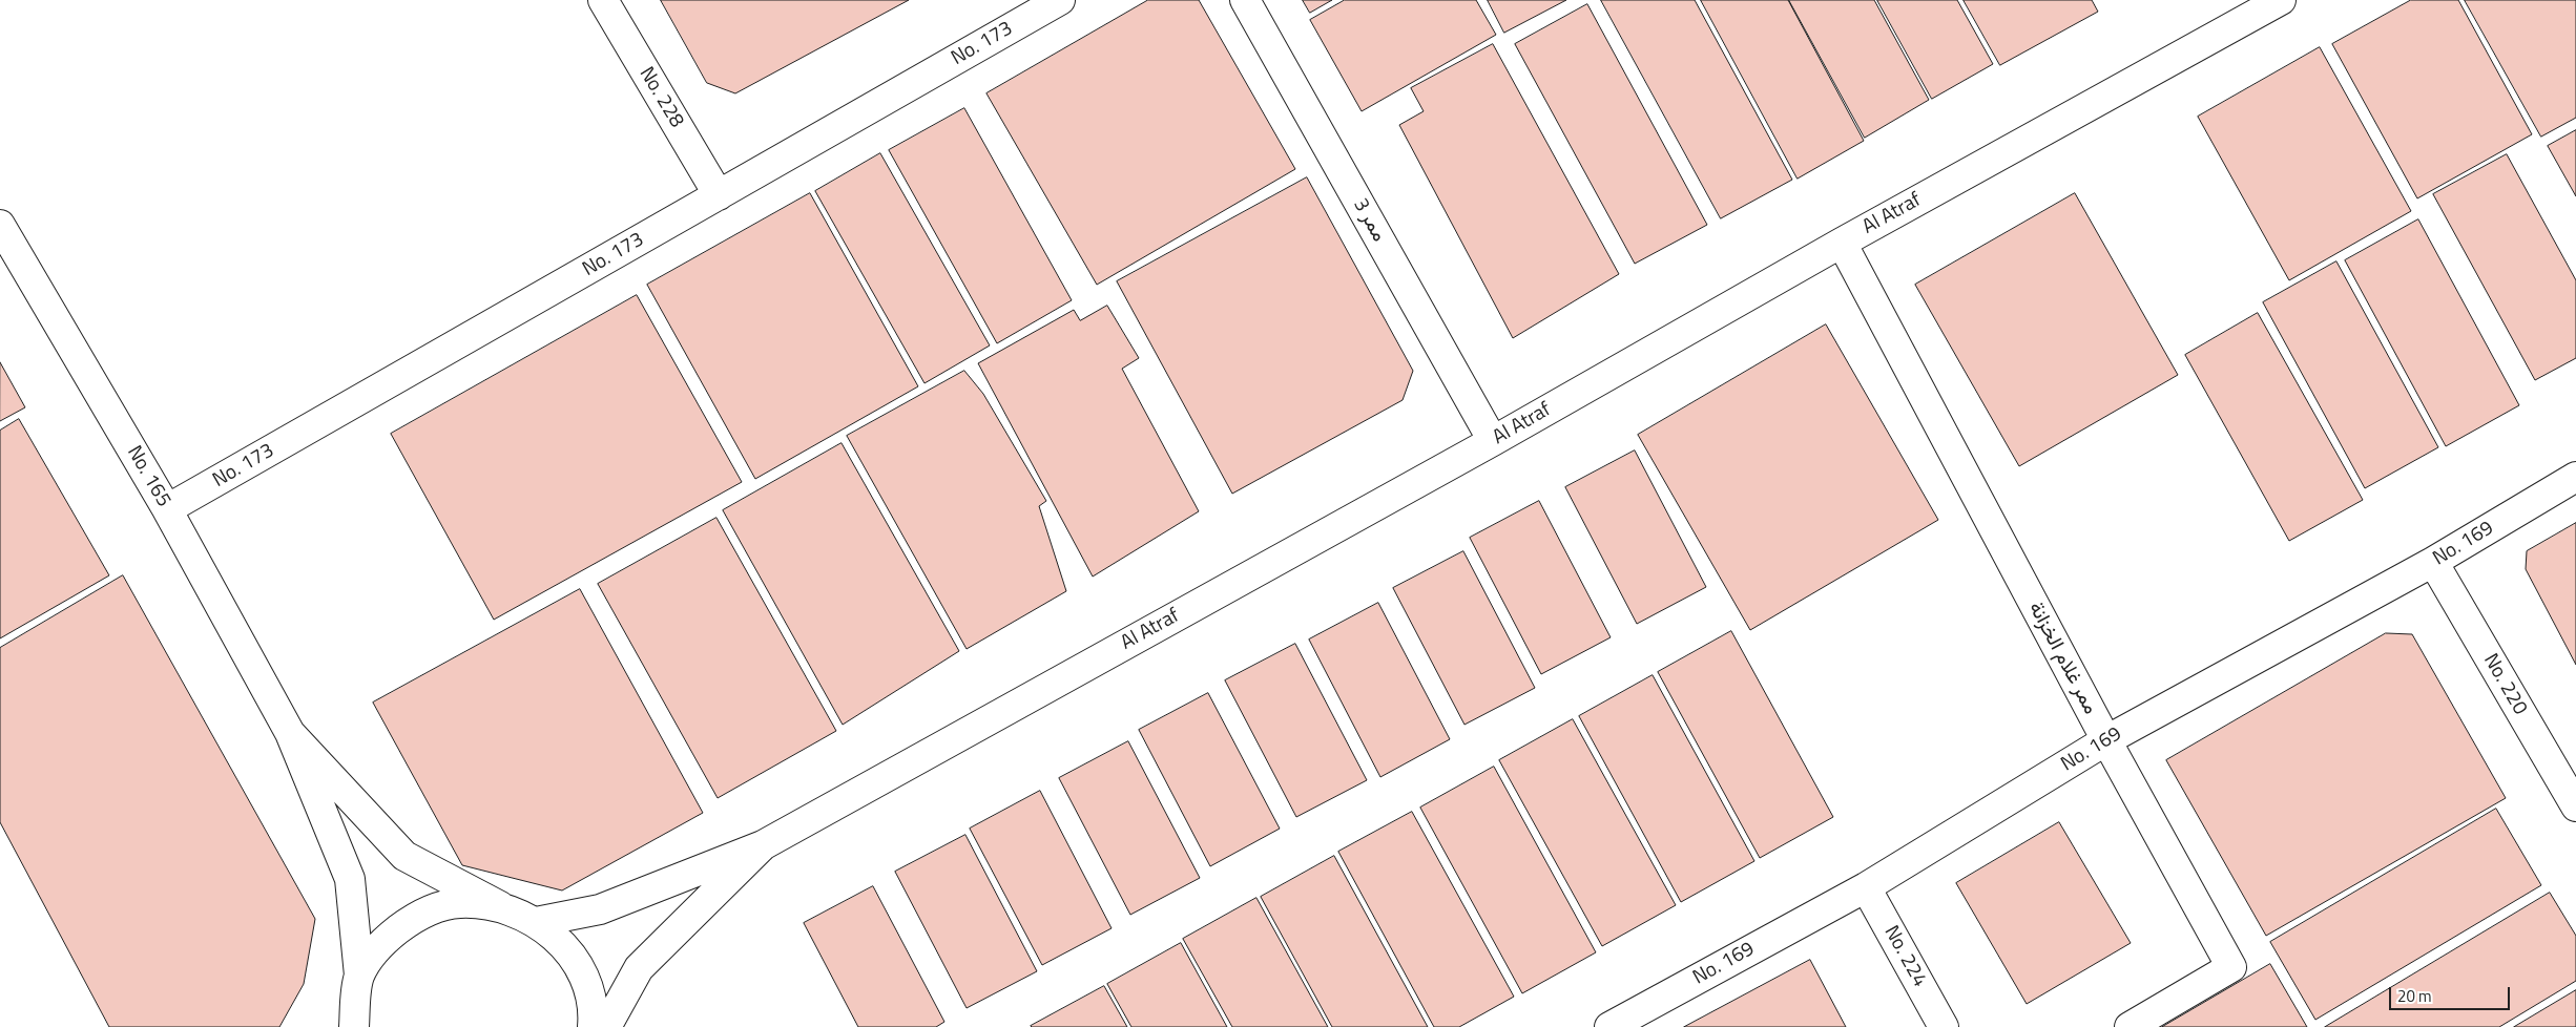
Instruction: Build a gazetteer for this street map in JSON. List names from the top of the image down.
{
  "streets": {
    "street": [
      "No. 173",
      "No. 228",
      "Al Atraf",
      "ممر 3",
      "No. 165",
      "No. 169",
      "ممر غلام الخزانة",
      "No. 220",
      "No. 224"
    ]
  },
  "crossings": [
    ["No. 173", "No. 228"],
    ["No. 173", "No. 165"],
    ["Al Atraf", "ممر 3"],
    ["Al Atraf", "ممر غلام الخزانة"],
    ["No. 169", "ممر غلام الخزانة"],
    ["No. 169", "No. 220"],
    ["No. 169", "No. 224"]
  ],
  "scale_bar": "20 m"
}
